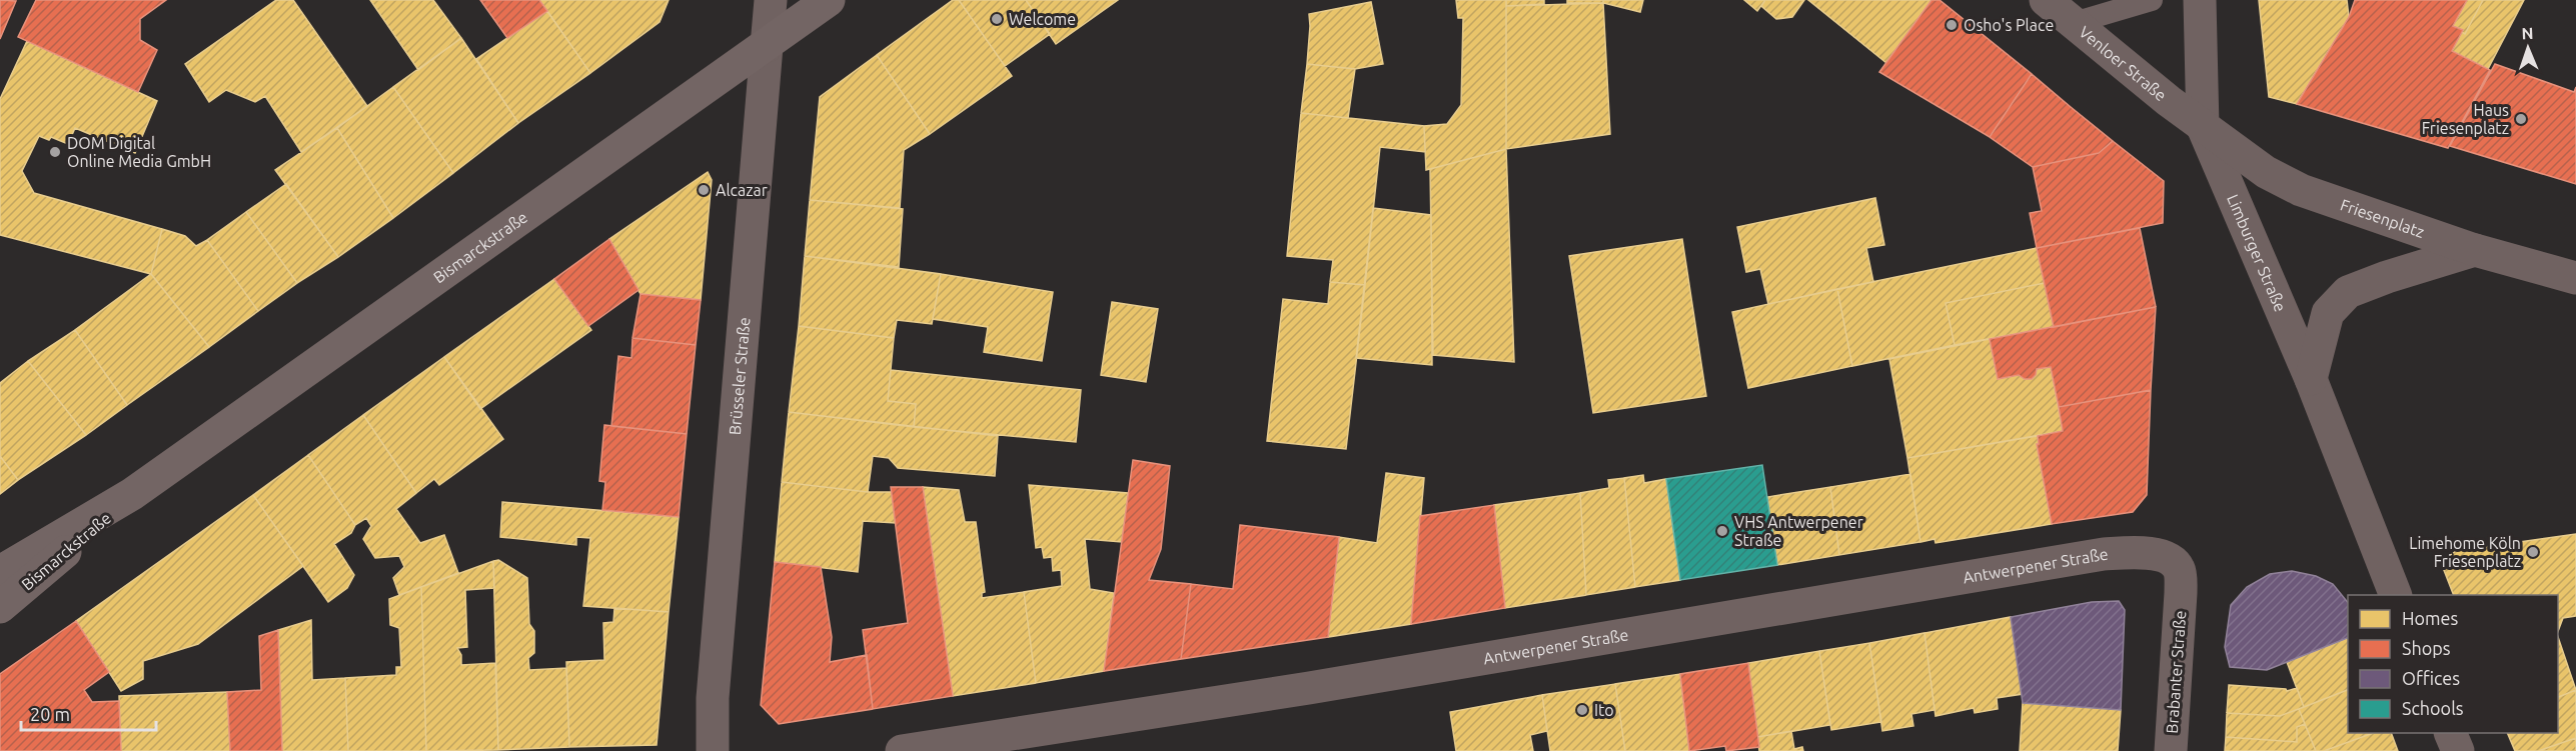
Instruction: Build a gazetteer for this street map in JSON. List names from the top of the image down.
{
  "streets": {
    "main road": ["Bismarckstraße"],
    "street": [
      "Venloer Straße",
      "Friesenplatz",
      "Limburger Straße",
      "Brüsseler Straße",
      "Antwerpener Straße",
      "Brabanter Straße"
    ]
  },
  "crossings": [
    ["Venloer Straße", "Friesenplatz"],
    ["Venloer Straße", "Limburger Straße"],
    ["Friesenplatz", "Limburger Straße"],
    ["Bismarckstraße", "Brüsseler Straße"],
    ["Antwerpener Straße", "Brabanter Straße"]
  ],
  "places": [
    "Welcome",
    "Osho's Place",
    "Haus Friesenplatz",
    "DOM Digital Online Media GmbH",
    "Alcazar",
    "VHS Antwerpener Straße",
    "Limehome Köln Friesenplatz",
    "Ito"
  ],
  "legend": [
    "Homes",
    "Shops",
    "Offices",
    "Schools"
  ],
  "scale_bar": "20 m",
  "north": "top"
}
